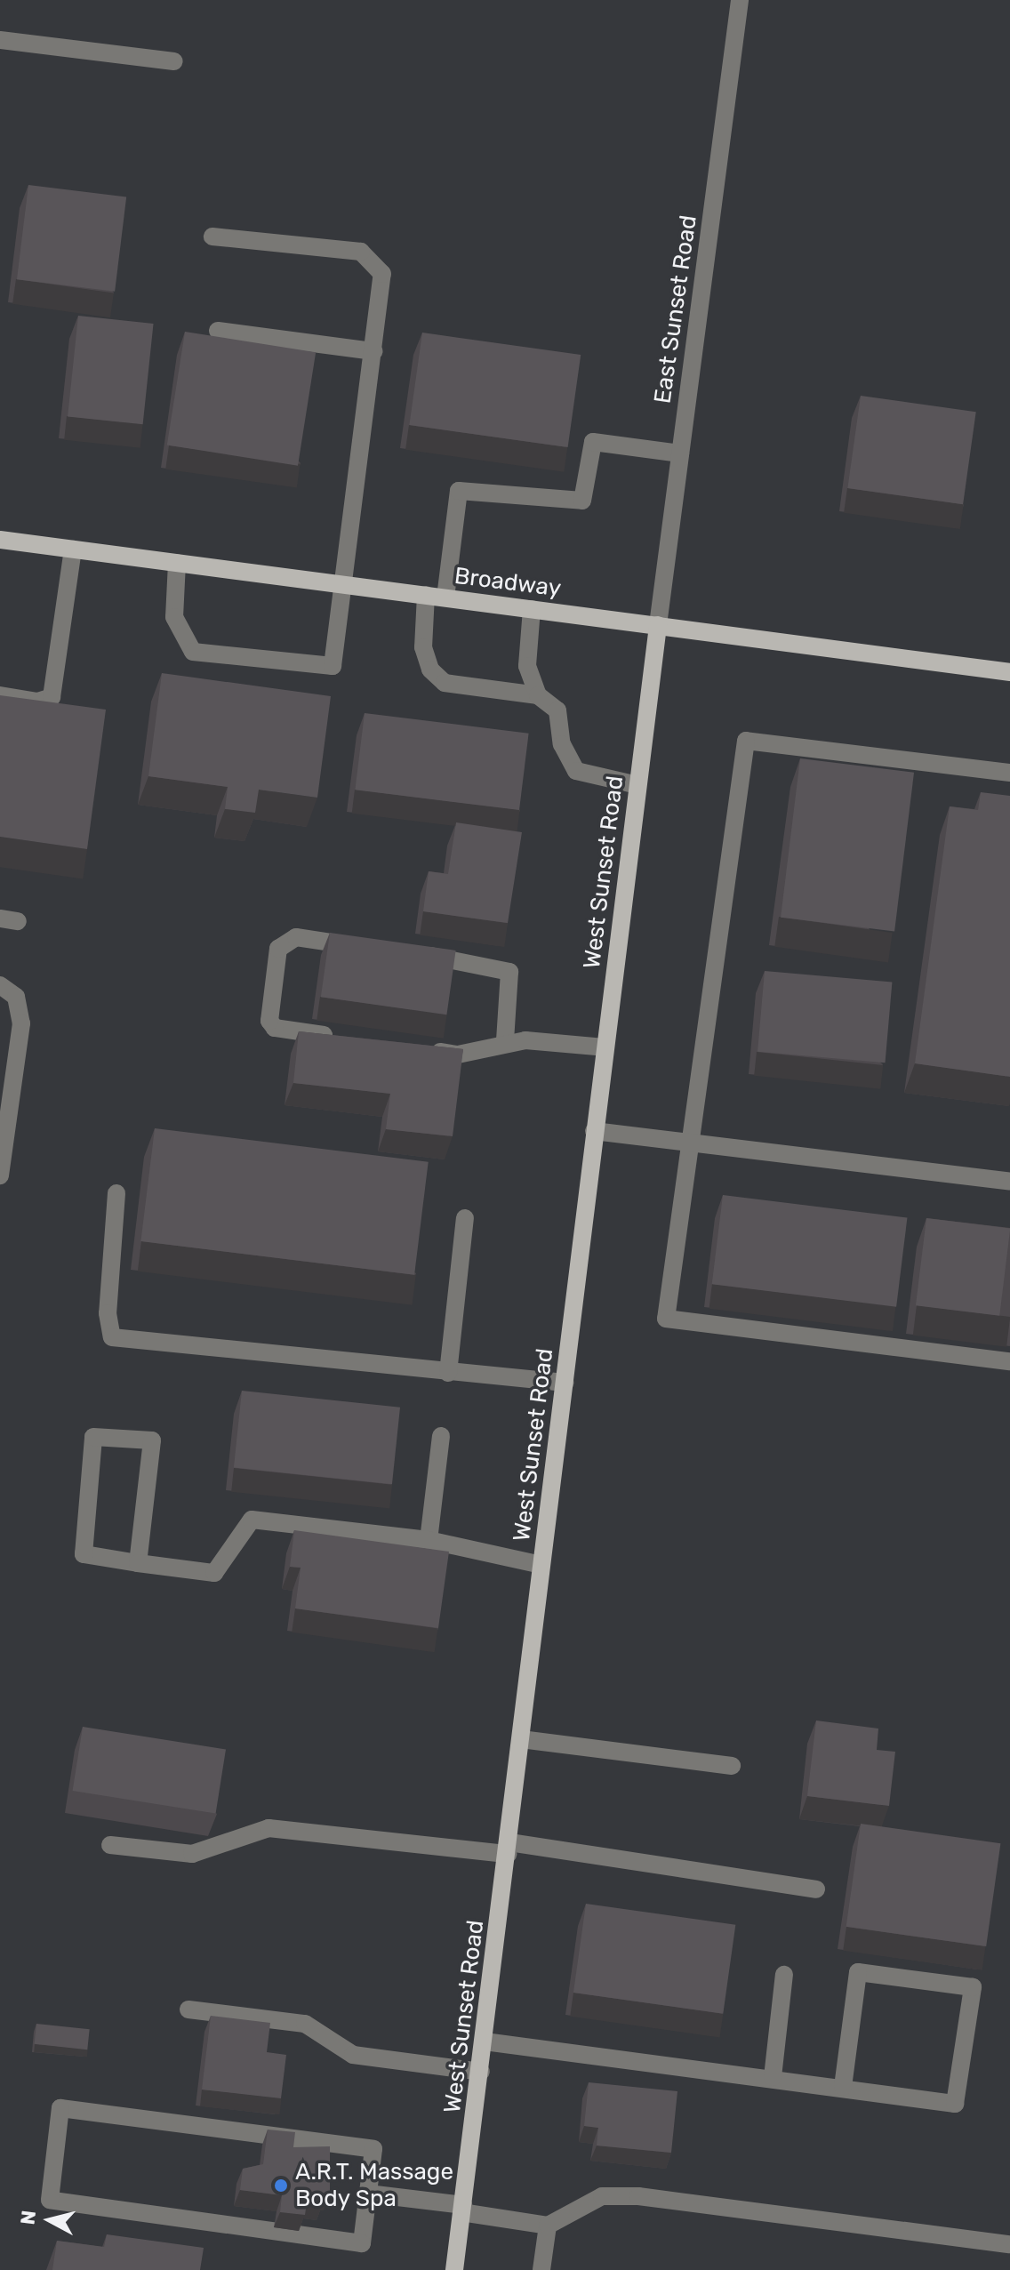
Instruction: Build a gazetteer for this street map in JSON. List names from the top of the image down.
{
  "streets": {
    "main road": ["Broadway", "West Sunset Road"],
    "street": ["East Sunset Road"]
  },
  "crossings": [
    ["East Sunset Road", "Broadway"],
    ["East Sunset Road", "West Sunset Road"],
    ["Broadway", "West Sunset Road"]
  ],
  "places": ["A.R.T. Massage Body Spa"],
  "north": "left"
}
